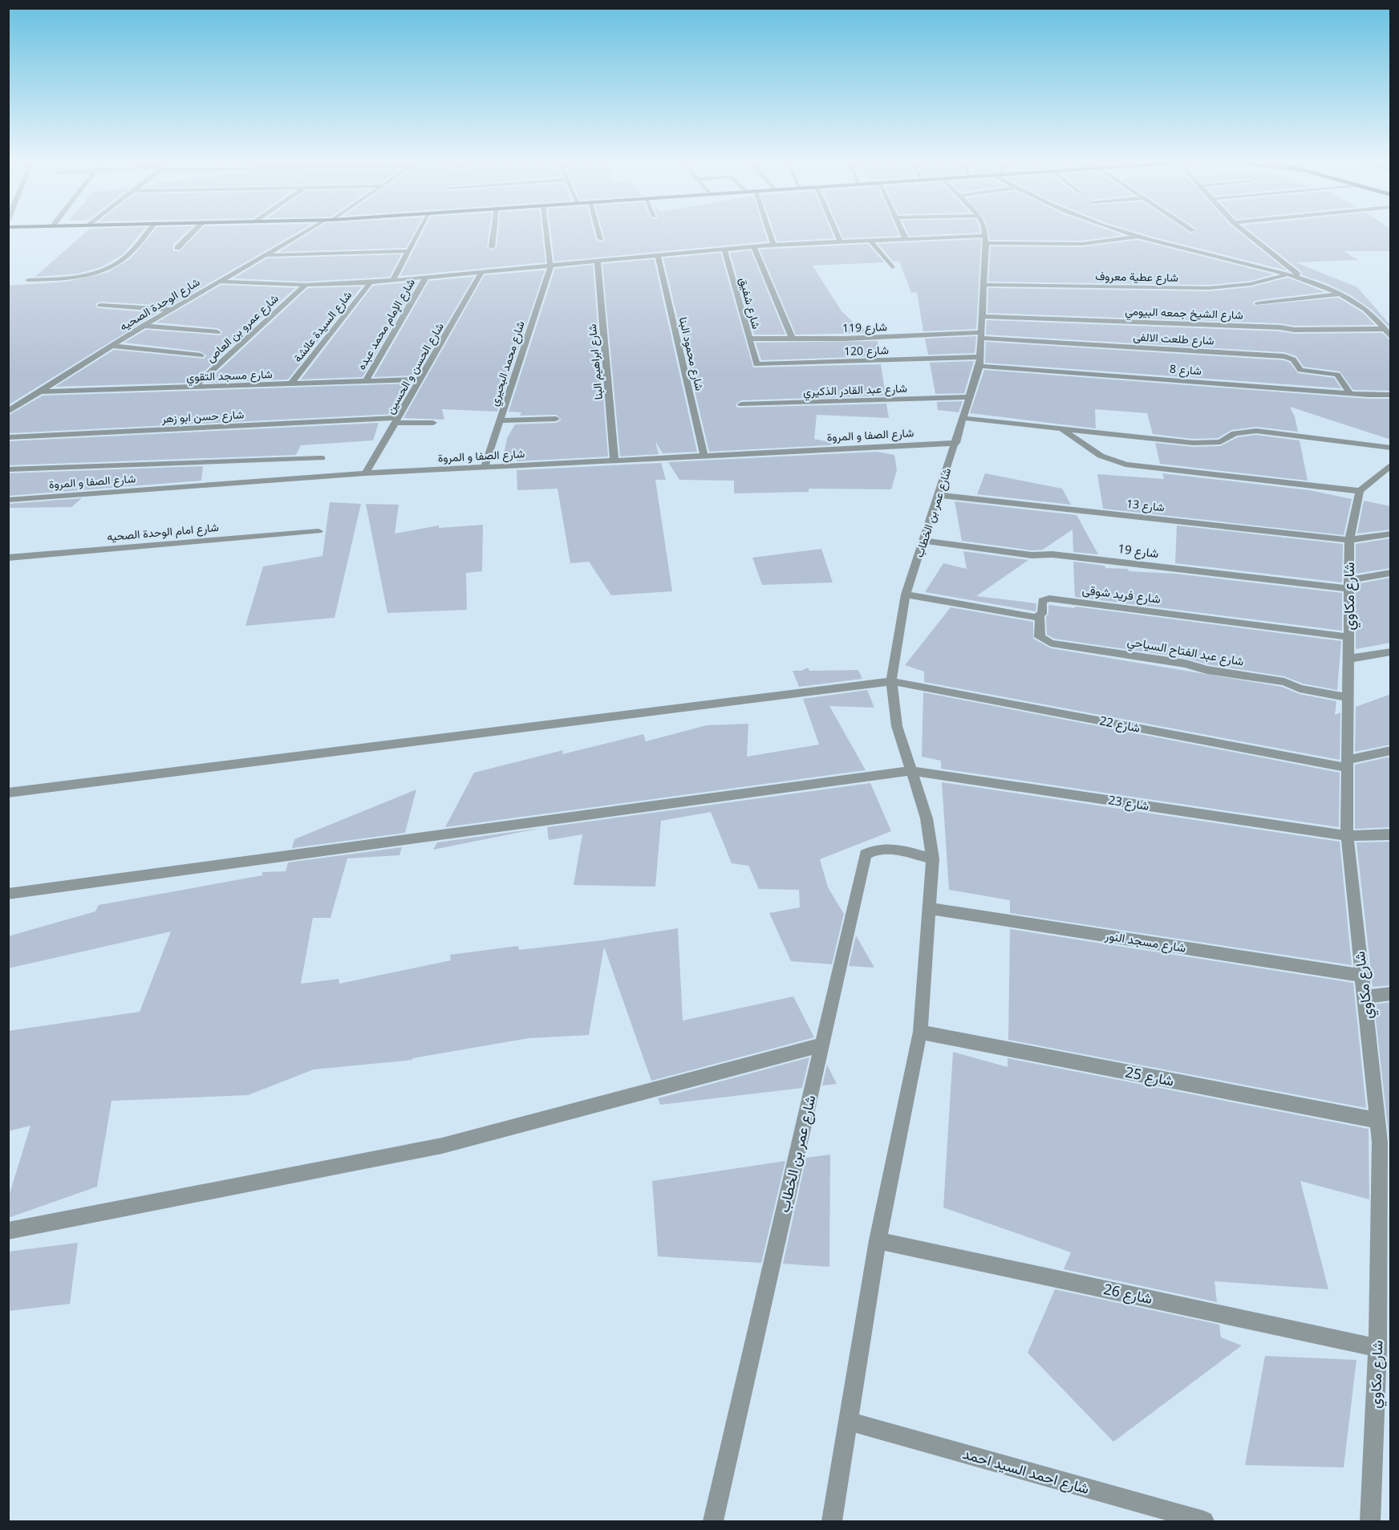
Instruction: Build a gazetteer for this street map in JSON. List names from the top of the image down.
{
  "streets": {
    "street": [
      "شارع عطية معروف",
      "شارع شفيق",
      "شارع الوحدة الصحيه",
      "شارع الشيخ جمعه البيومي",
      "شارع الإمام محمد عبده",
      "شارع السيدة عائشة",
      "شارع 119",
      "شارع عمرو بن العاص",
      "شارع طلعت الالفى",
      "شارع 120",
      "شارع محمود البنا",
      "شارع ابراهيم البنا",
      "شارع محمد البحيري",
      "شارع الحسن و الحسين",
      "شارع 8",
      "شارع مسجد التقوي",
      "شارع عبد القادر الذكيري",
      "شارع حسن ابو زهر",
      "شارع الصفا و المروة",
      "شارع 13",
      "شارع عمر بن الخطاب",
      "شارع امام الوحدة الصحيه",
      "شارع 19",
      "شارع فريد شوقى",
      "شارع مكاوي",
      "شارع عبد الفتاح السياحي",
      "شارع 22",
      "شارع 23",
      "شارع مسجد النور",
      "شارع 25",
      "شارع 26",
      "شارع احمد السيد احمد"
    ]
  },
  "crossings": [
    ["شارع عطية معروف", "شارع عمر بن الخطاب"],
    ["شارع شفيق", "شارع 119"],
    ["شارع شفيق", "شارع 120"],
    ["شارع الوحدة الصحيه", "شارع مسجد التقوي"],
    ["شارع الشيخ جمعه البيومي", "شارع عمر بن الخطاب"],
    ["شارع الإمام محمد عبده", "شارع مسجد التقوي"],
    ["شارع السيدة عائشة", "شارع مسجد التقوي"],
    ["شارع 119", "شارع طلعت الالفى"],
    ["شارع 119", "شارع عمر بن الخطاب"],
    ["شارع عمرو بن العاص", "شارع مسجد التقوي"],
    ["شارع طلعت الالفى", "شارع 8"],
    ["شارع طلعت الالفى", "شارع عمر بن الخطاب"],
    ["شارع 120", "شارع 8"],
    ["شارع 120", "شارع عمر بن الخطاب"],
    ["شارع محمود البنا", "شارع الصفا و المروة"],
    ["شارع ابراهيم البنا", "شارع الصفا و المروة"],
    ["شارع محمد البحيري", "شارع الصفا و المروة"],
    ["شارع الحسن و الحسين", "شارع مسجد التقوي"],
    ["شارع الحسن و الحسين", "شارع حسن ابو زهر"],
    ["شارع الحسن و الحسين", "شارع الصفا و المروة"],
    ["شارع 8", "شارع عمر بن الخطاب"],
    ["شارع عبد القادر الذكيري", "شارع عمر بن الخطاب"],
    ["شارع الصفا و المروة", "شارع عمر بن الخطاب"],
    ["شارع 13", "شارع عمر بن الخطاب"],
    ["شارع 13", "شارع مكاوي"],
    ["شارع عمر بن الخطاب", "شارع 19"],
    ["شارع عمر بن الخطاب", "شارع 22"],
    ["شارع عمر بن الخطاب", "شارع 23"],
    ["شارع عمر بن الخطاب", "شارع مسجد النور"],
    ["شارع عمر بن الخطاب", "شارع 25"],
    ["شارع عمر بن الخطاب", "شارع 26"],
    ["شارع عمر بن الخطاب", "شارع احمد السيد احمد"],
    ["شارع 19", "شارع مكاوي"],
    ["شارع فريد شوقى", "شارع مكاوي"],
    ["شارع فريد شوقى", "شارع عبد الفتاح السياحي"],
    ["شارع مكاوي", "شارع عبد الفتاح السياحي"],
    ["شارع مكاوي", "شارع 22"],
    ["شارع مكاوي", "شارع 23"],
    ["شارع مكاوي", "شارع مسجد النور"],
    ["شارع مكاوي", "شارع 25"],
    ["شارع مكاوي", "شارع 26"]
  ]
}
